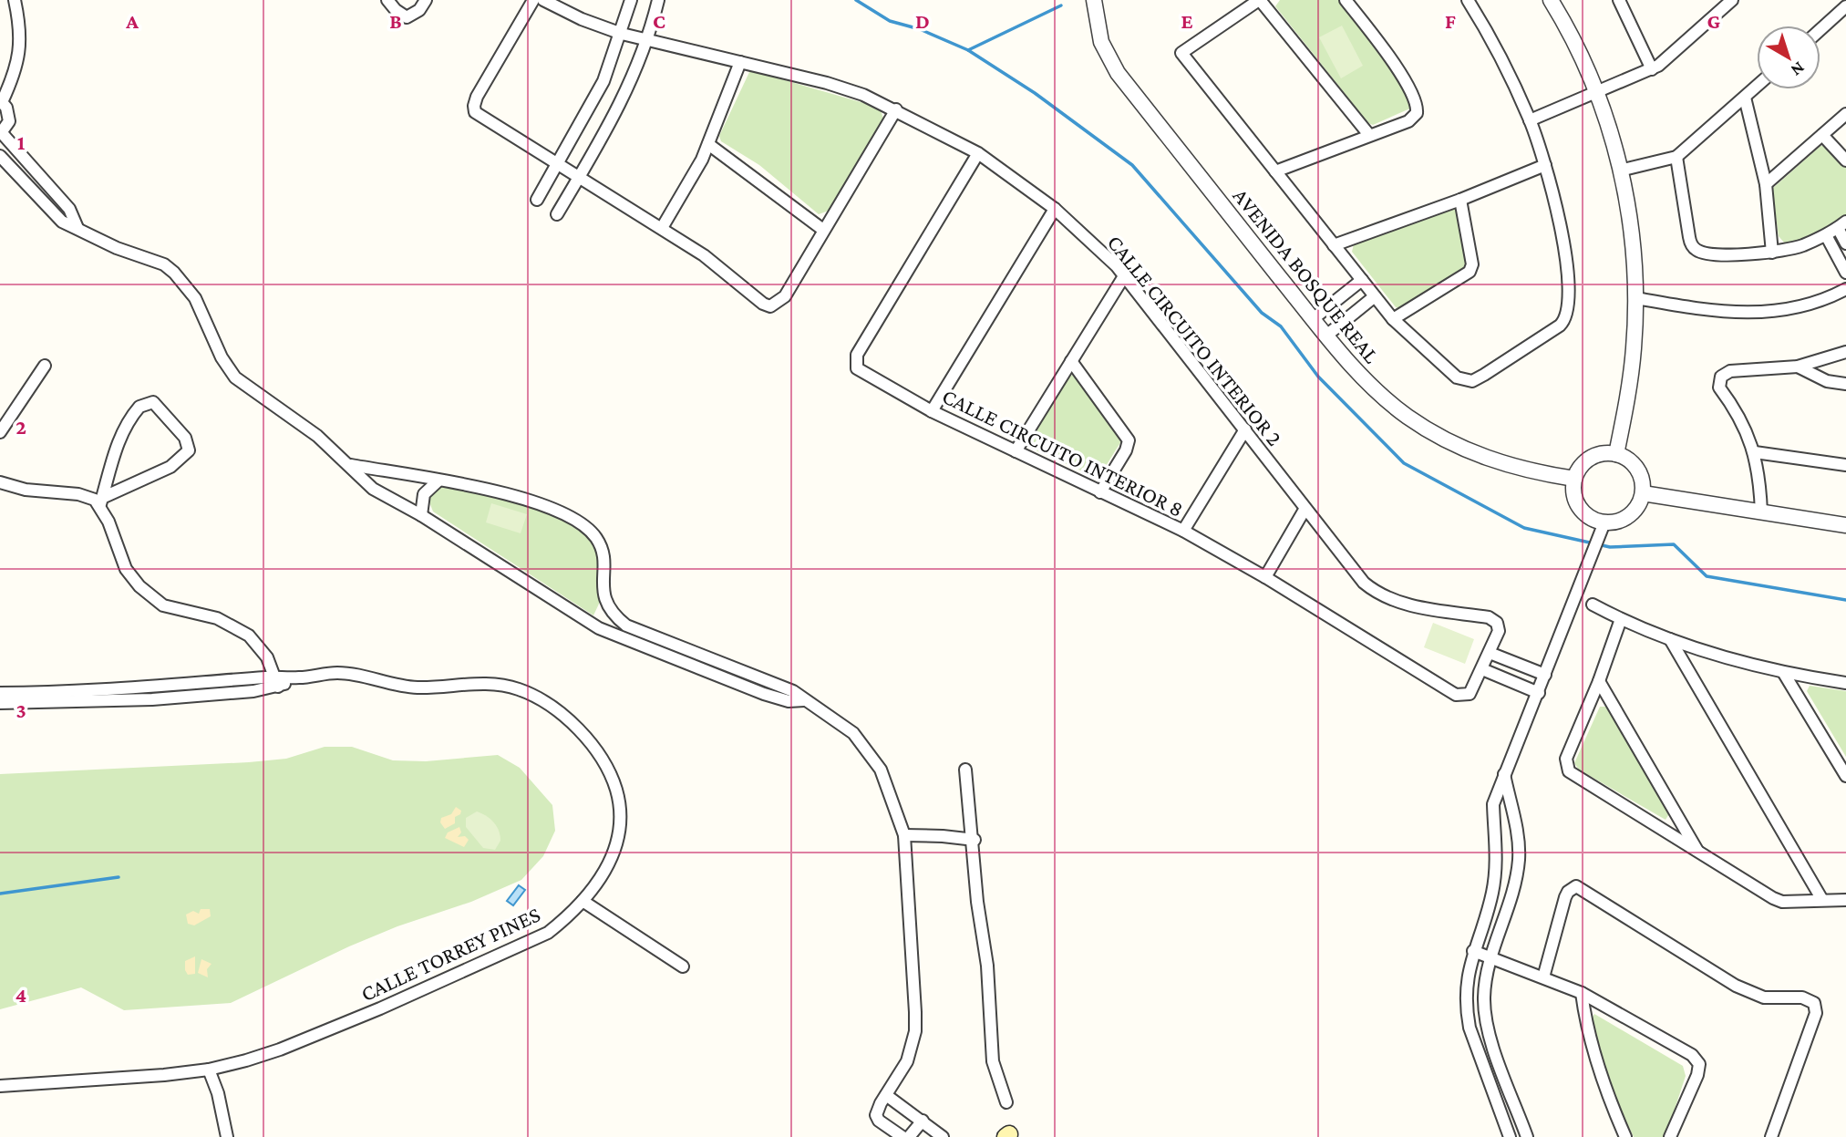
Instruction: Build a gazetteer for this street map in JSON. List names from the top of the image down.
{
  "streets": {
    "street": [
      "AVENIDA BOSQUE REAL",
      "CALLE CIRCUITO INTERIOR 2",
      "CALLE CIRCUITO INTERIOR 8",
      "CALLE TORREY PINES"
    ]
  },
  "crossings": [
    ["CALLE CIRCUITO INTERIOR 2", "CALLE CIRCUITO INTERIOR 8"]
  ],
  "north": "bottom right",
  "grid": {
    "columns": [
      "A",
      "B",
      "C",
      "D",
      "E",
      "F",
      "G"
    ],
    "rows": [
      "1",
      "2",
      "3",
      "4"
    ]
  }
}
